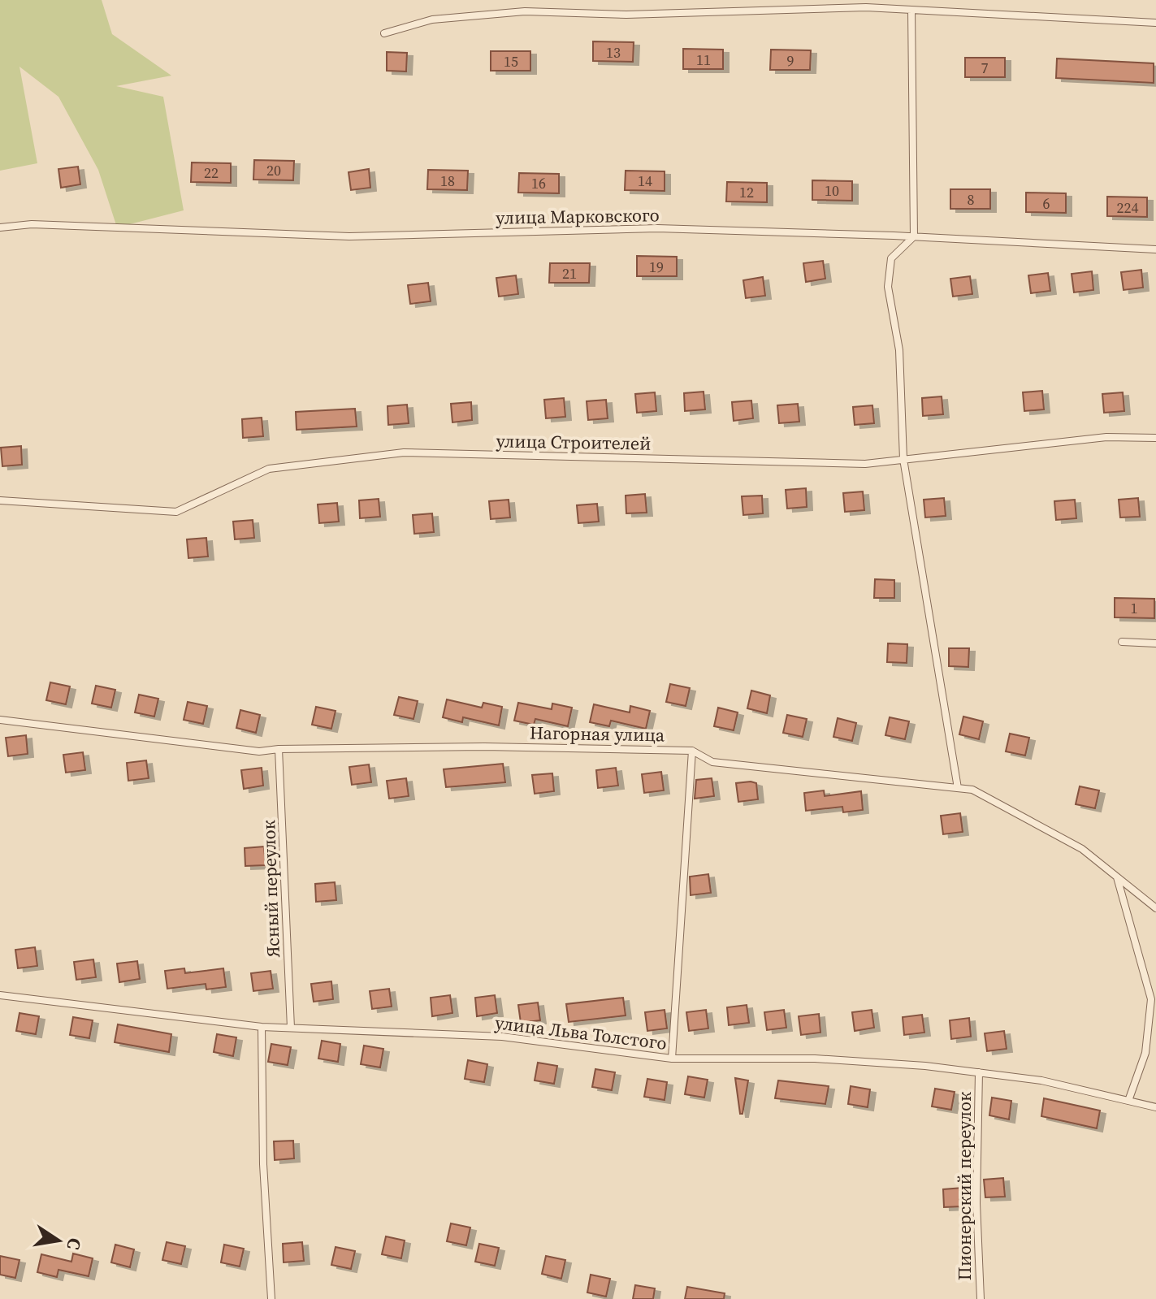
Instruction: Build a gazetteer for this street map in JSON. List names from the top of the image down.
{
  "streets": {
    "lane": [
      "улица Марковского",
      "улица Строителей",
      "Нагорная улица",
      "Ясный переулок",
      "улица Льва Толстого",
      "Пионерский переулок"
    ]
  },
  "crossings": [
    ["Нагорная улица", "Ясный переулок"],
    ["Ясный переулок", "улица Льва Толстого"],
    ["улица Льва Толстого", "Пионерский переулок"]
  ],
  "house_numbers": [
    "13",
    "11",
    "9",
    "15",
    "7",
    "20",
    "22",
    "18",
    "14",
    "16",
    "10",
    "12",
    "8",
    "6",
    "224",
    "19",
    "21",
    "1"
  ],
  "north": "right"
}
